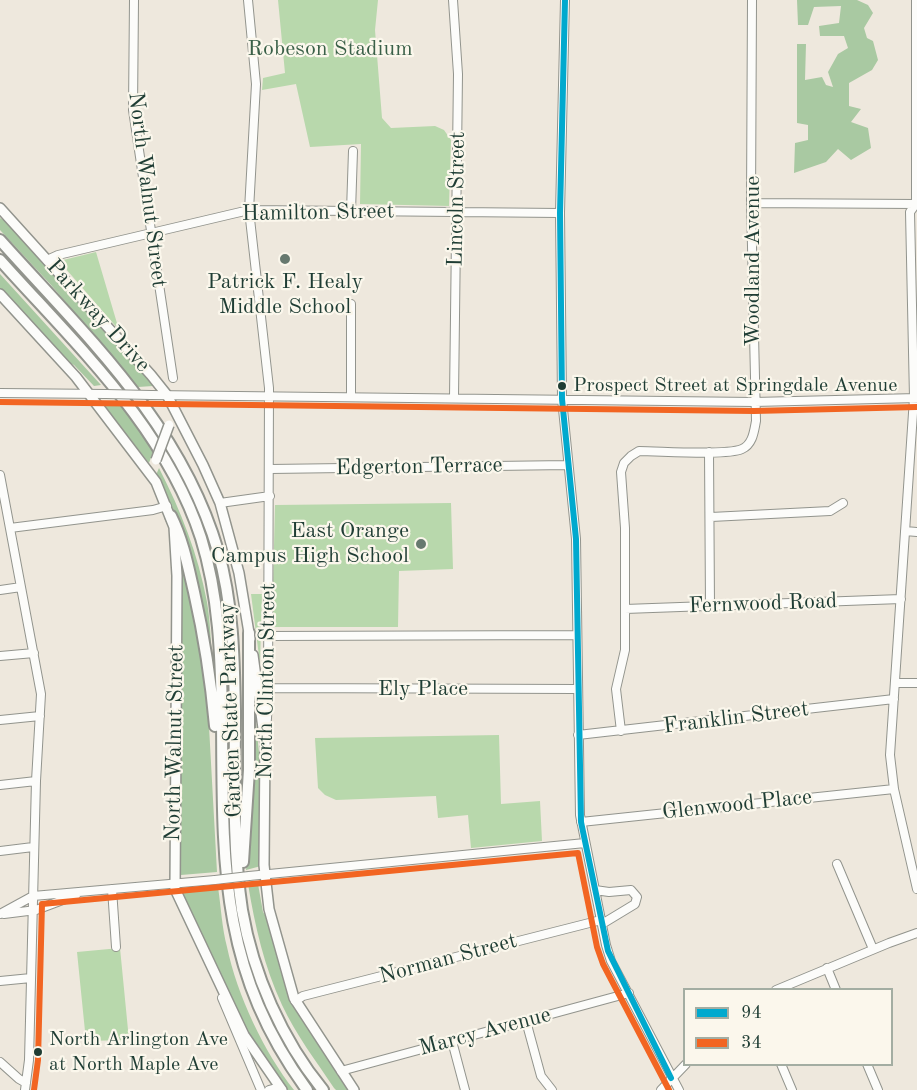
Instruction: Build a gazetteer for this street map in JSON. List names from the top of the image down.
{
  "streets": {
    "highway": ["Garden State Parkway"],
    "main road": ["North Walnut Street", "Parkway Drive", "North Clinton Street"],
    "street": [
      "Lincoln Street",
      "Hamilton Street",
      "Woodland Avenue",
      "Edgerton Terrace",
      "Fernwood Road",
      "Ely Place",
      "Franklin Street",
      "Glenwood Place",
      "Norman Street",
      "Marcy Avenue"
    ]
  },
  "crossings": [
    ["North Walnut Street", "Hamilton Street"],
    ["Lincoln Street", "Hamilton Street"],
    ["Hamilton Street", "Parkway Drive"],
    ["Hamilton Street", "North Clinton Street"],
    ["Woodland Avenue", "Fernwood Road"],
    ["Woodland Avenue", "Franklin Street"],
    ["Parkway Drive", "North Clinton Street"],
    ["Edgerton Terrace", "North Clinton Street"],
    ["North Clinton Street", "Ely Place"],
    ["North Clinton Street", "Norman Street"],
    ["North Clinton Street", "Marcy Avenue"]
  ],
  "parks": ["Robeson Stadium"],
  "places": [
    "Patrick F. Healy Middle School",
    "Prospect Street at Springdale Avenue",
    "East Orange Campus High School",
    "North Arlington Ave at North Maple Ave"
  ],
  "lines": ["transit line 94", "transit line 34"],
  "legend": ["94", "34"]
}
